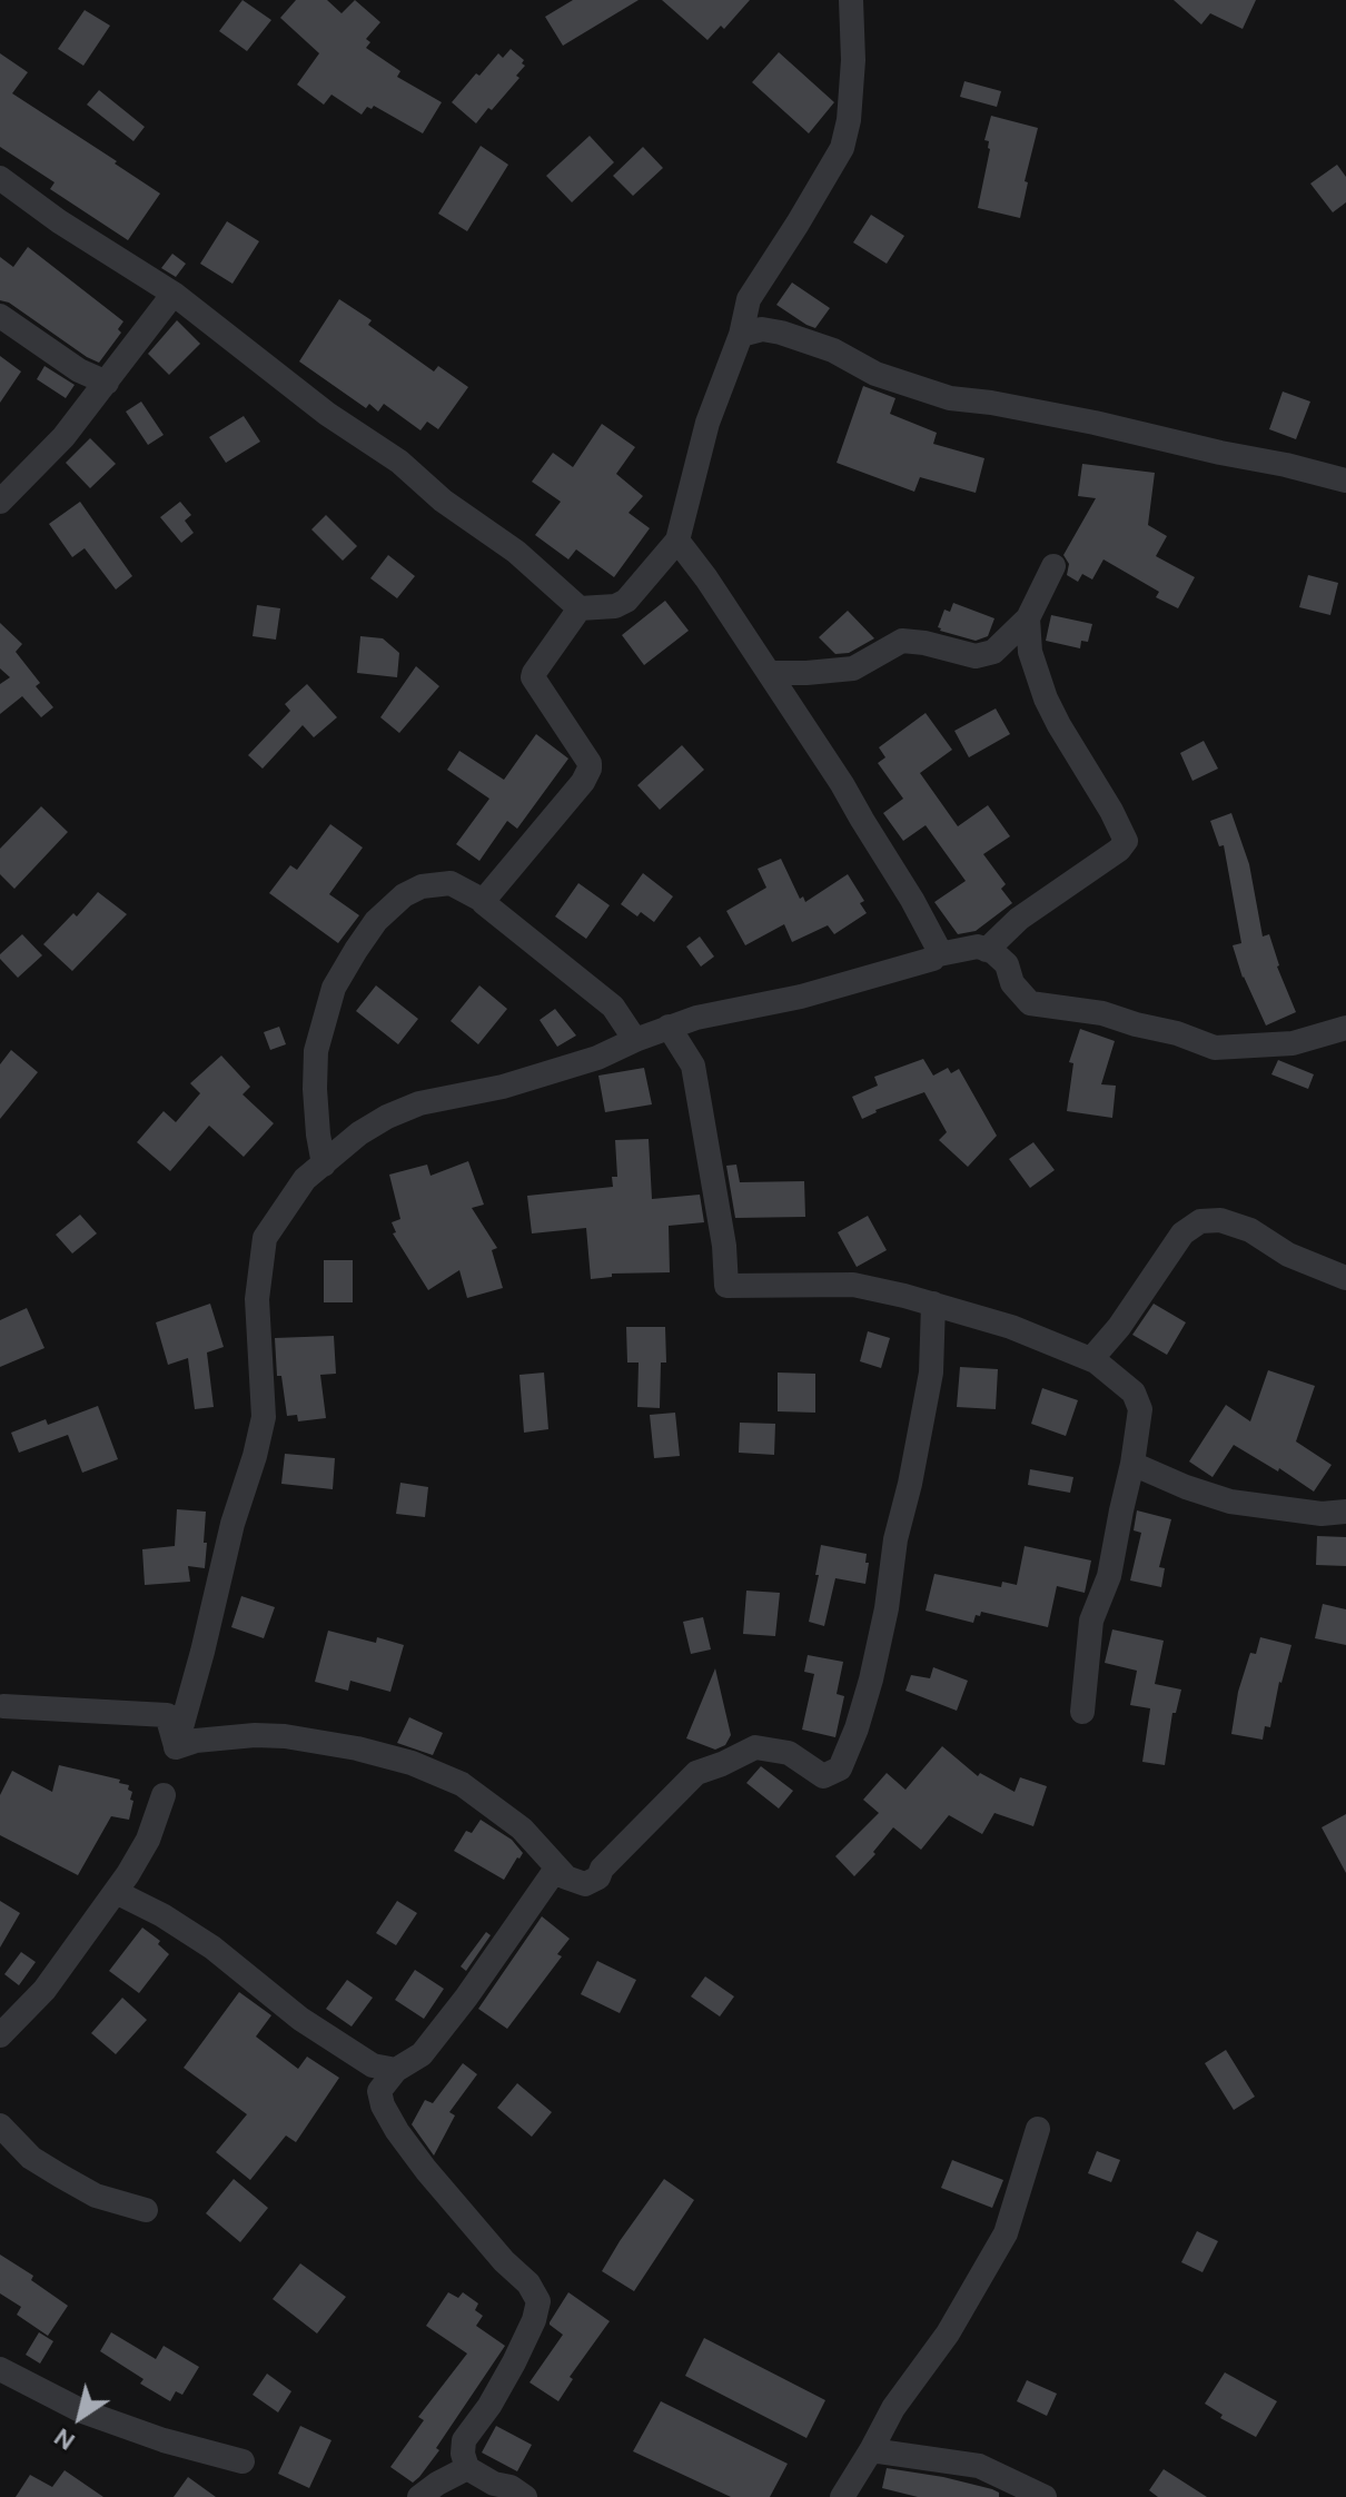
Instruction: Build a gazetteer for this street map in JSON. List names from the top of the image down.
{
  "north": "bottom left"
}
